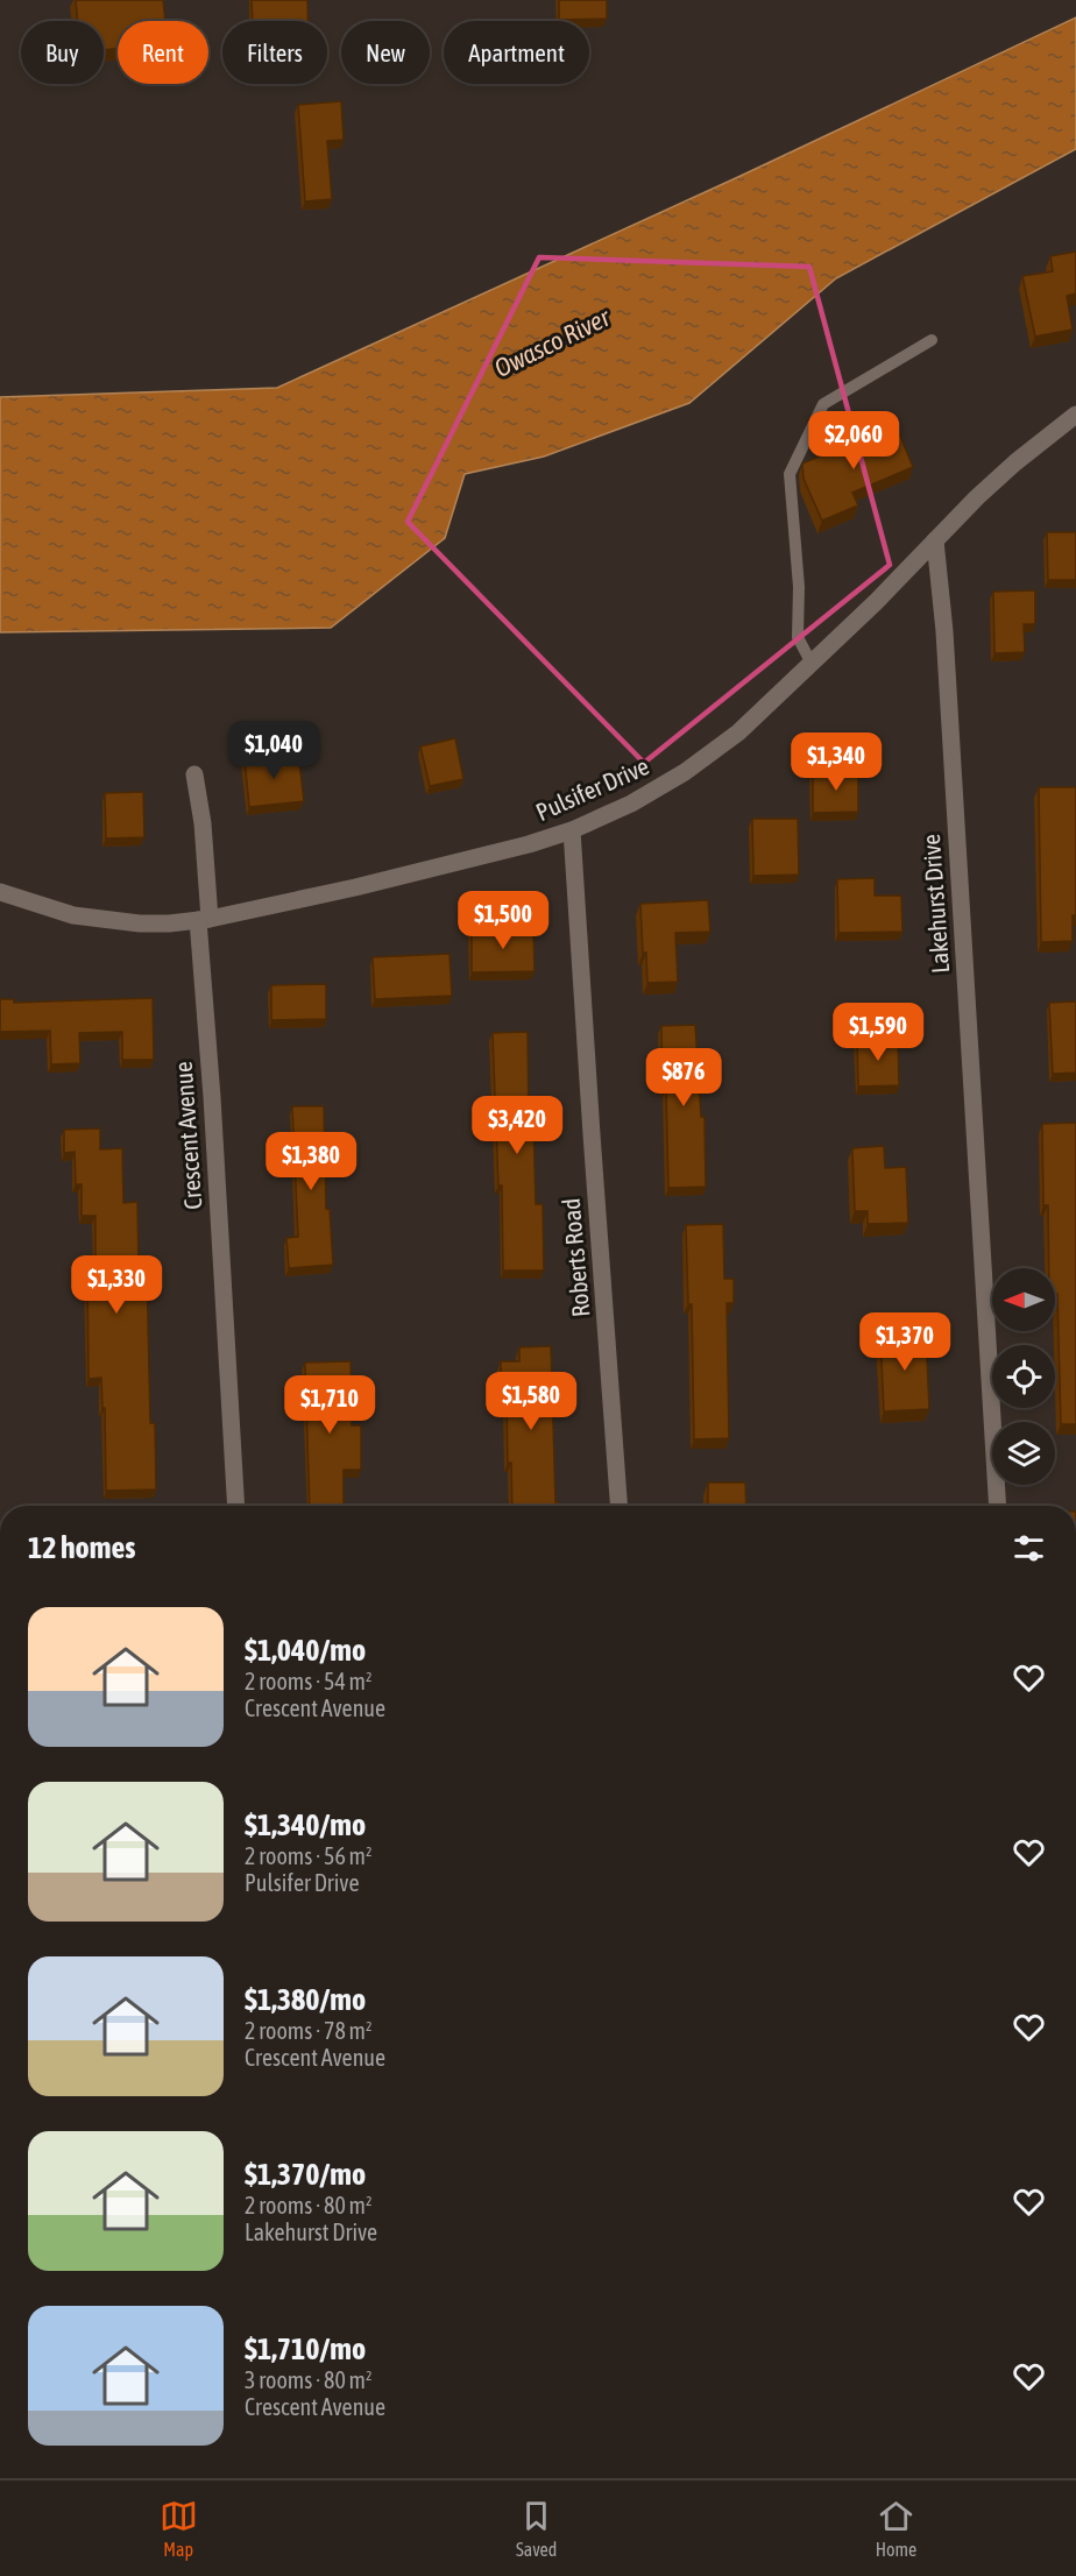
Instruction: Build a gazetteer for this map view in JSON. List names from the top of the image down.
{
  "streets": {
    "street": [
      "Pulsifer Drive",
      "Lakehurst Drive",
      "Crescent Avenue",
      "Roberts Road"
    ]
  },
  "crossings": [
    ["Pulsifer Drive", "Lakehurst Drive"],
    ["Pulsifer Drive", "Crescent Avenue"],
    ["Pulsifer Drive", "Roberts Road"]
  ],
  "water": ["Owasco River"],
  "north": "left",
  "page": {
    "chip": [
      "Buy",
      "Rent",
      "Filters",
      "New",
      "Apartment"
    ],
    "price": [
      "$2,060",
      "$1,040",
      "$1,340",
      "$1,500",
      "$1,590",
      "$876",
      "$3,420",
      "$1,380",
      "$1,330",
      "$1,370",
      "$1,580",
      "$1,710"
    ],
    "heading": "12 homes",
    "list": [
      {
        "name": "$1,040/mo",
        "note": "2 rooms · 54 m² · Crescent Avenue"
      },
      {
        "name": "$1,340/mo",
        "note": "2 rooms · 56 m² · Pulsifer Drive"
      },
      {
        "name": "$1,380/mo",
        "note": "2 rooms · 78 m² · Crescent Avenue"
      },
      {
        "name": "$1,370/mo",
        "note": "2 rooms · 80 m² · Lakehurst Drive"
      },
      {
        "name": "$1,710/mo",
        "note": "3 rooms · 80 m² · Crescent Avenue"
      }
    ],
    "tabs": ["Map", "Saved", "Home"]
  }
}
